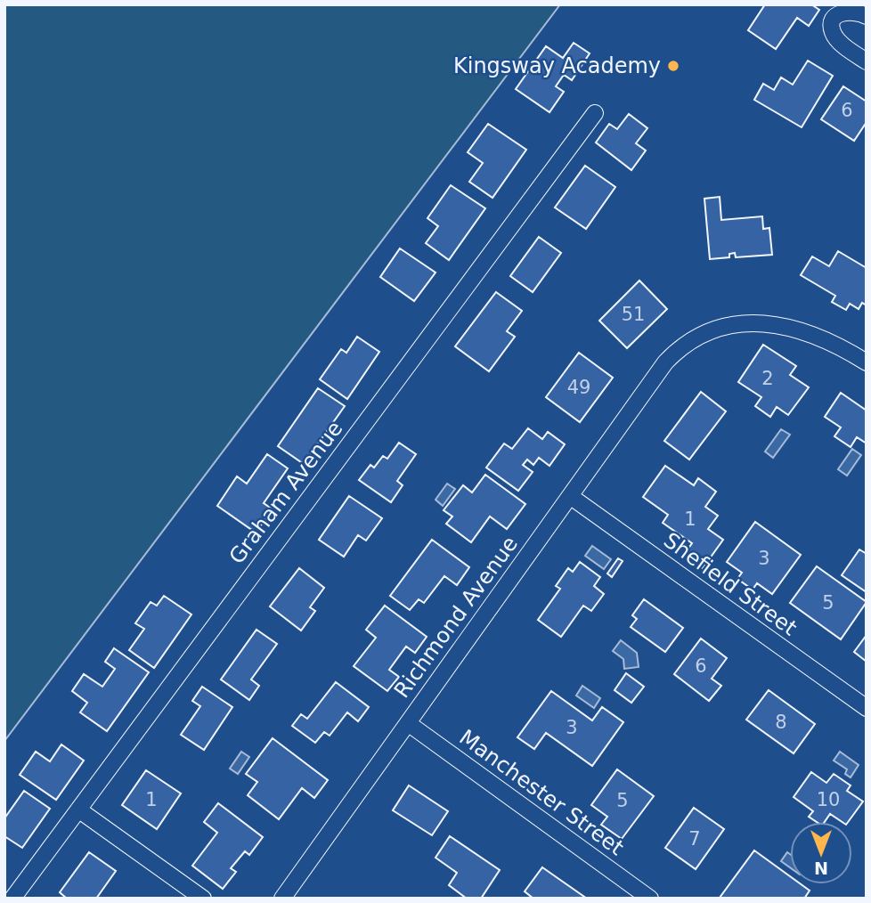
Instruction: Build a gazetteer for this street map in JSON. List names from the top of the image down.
{
  "streets": {
    "street": [
      "Graham Avenue",
      "Shefield Street",
      "Richmond Avenue",
      "Manchester Street"
    ]
  },
  "crossings": [
    ["Shefield Street", "Richmond Avenue"],
    ["Richmond Avenue", "Manchester Street"]
  ],
  "places": ["Kingsway Academy"],
  "house_numbers": [
    "6",
    "51",
    "2",
    "49",
    "1",
    "3",
    "5",
    "6",
    "8",
    "3",
    "1",
    "10",
    "5",
    "7"
  ],
  "north": "bottom"
}
